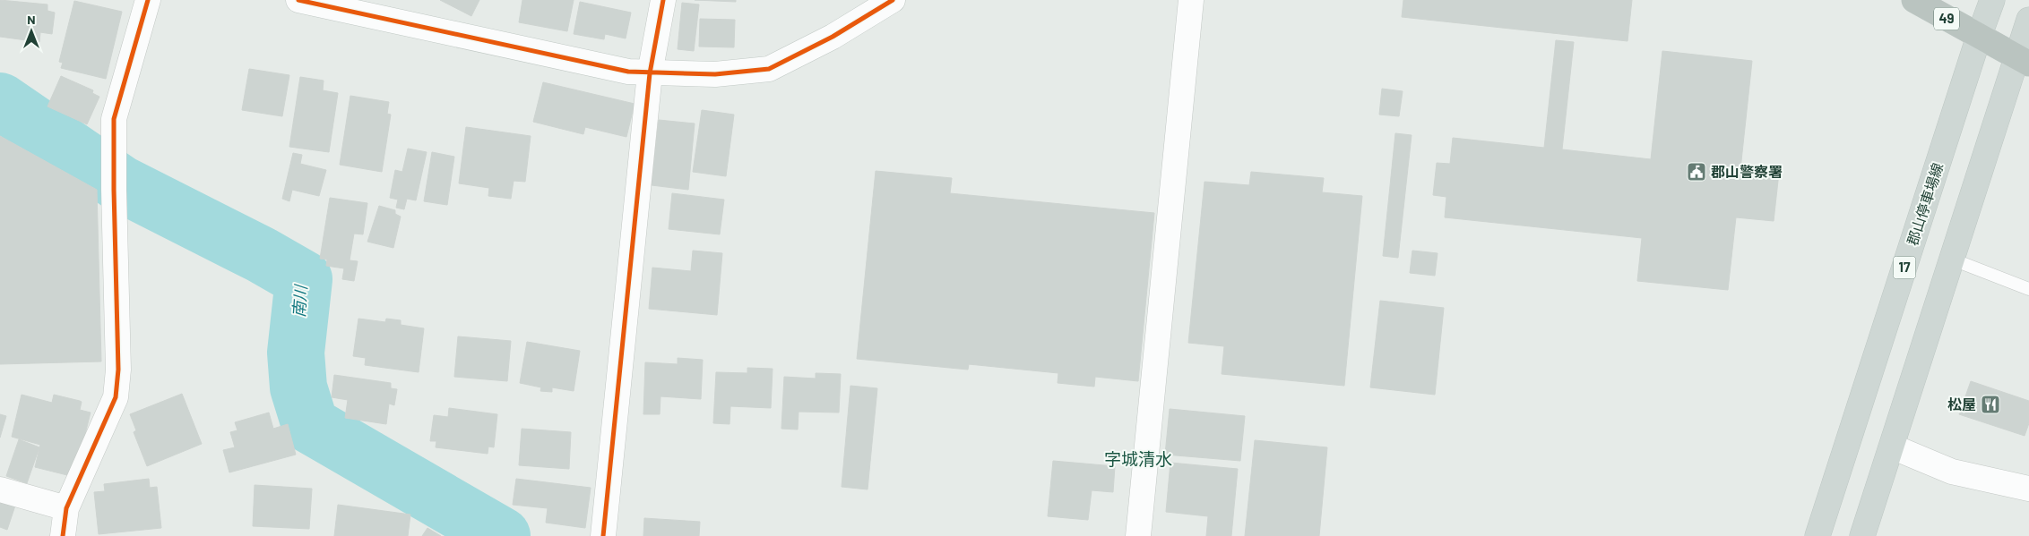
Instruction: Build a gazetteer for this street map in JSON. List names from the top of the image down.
{
  "streets": {
    "highway": ["49"],
    "main road": ["郡山停車場線", "17"]
  },
  "crossings": [
    ["49", "郡山停車場線"]
  ],
  "districts": ["字城清水"],
  "water": ["南川"],
  "places": {
    "public building": ["郡山警察署"],
    "restaurant": ["松屋"]
  },
  "north": "top"
}
